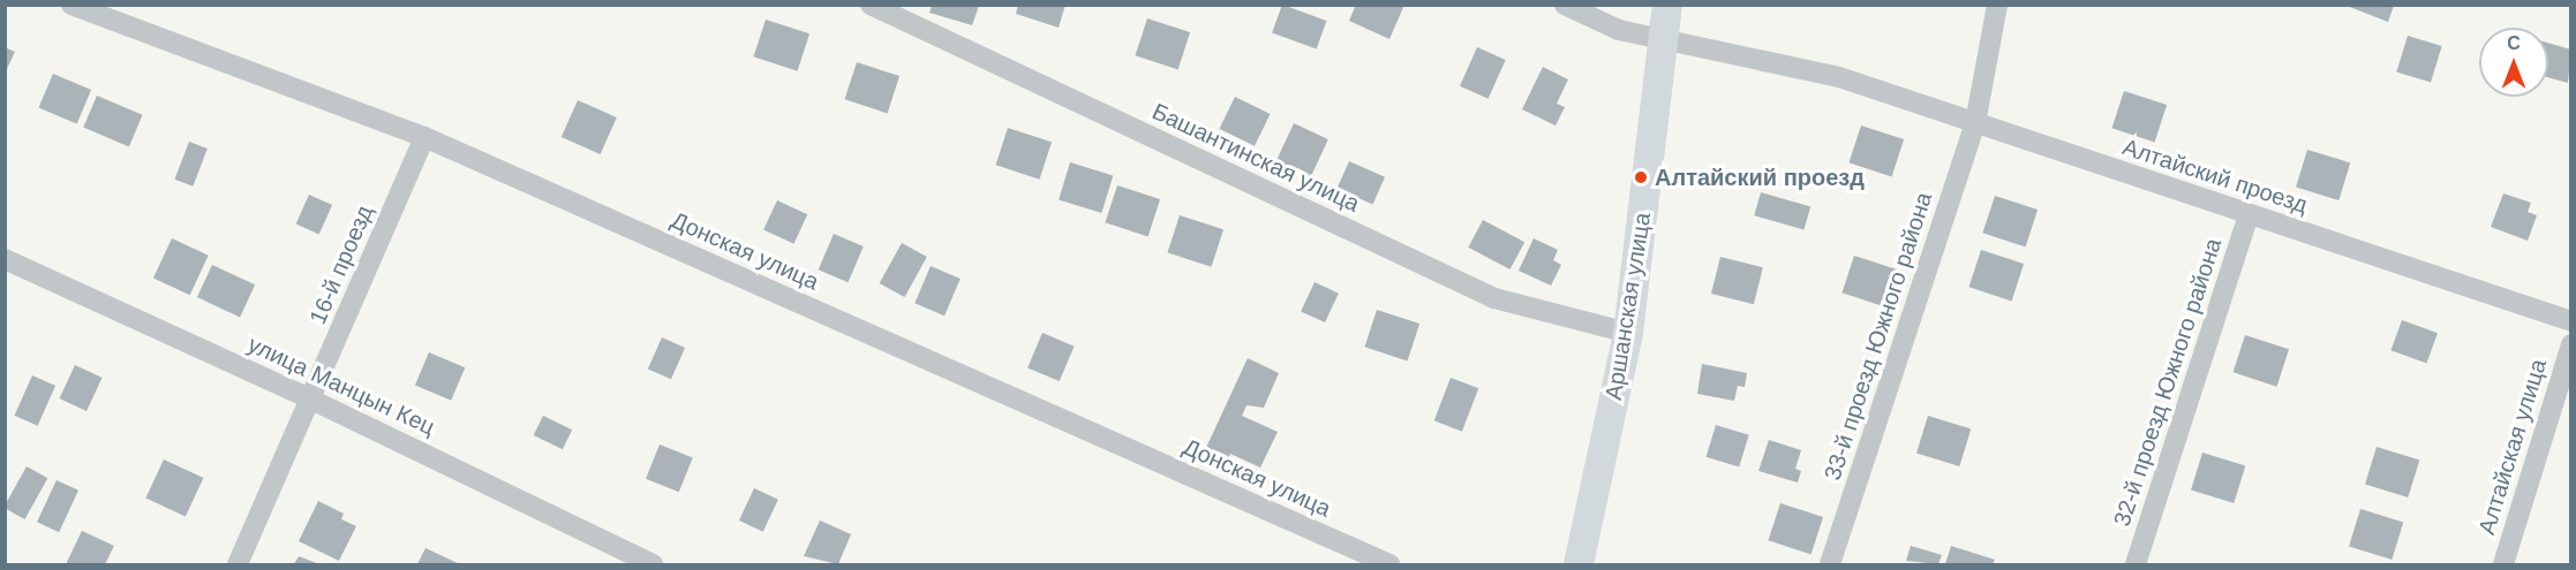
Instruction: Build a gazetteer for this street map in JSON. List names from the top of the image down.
{
  "streets": {
    "street": [
      "Башантинская улица",
      "Алтайский проезд",
      "Донская улица",
      "16-й проезд",
      "Аршанская улица",
      "33-й проезд Южного района",
      "32-й проезд Южного района",
      "улица Манцын Кец",
      "Алтайская улица"
    ]
  },
  "crossings": [
    ["Башантинская улица", "Аршанская улица"],
    ["Алтайский проезд", "Аршанская улица"],
    ["Алтайский проезд", "33-й проезд Южного района"],
    ["Алтайский проезд", "32-й проезд Южного района"],
    ["Донская улица", "16-й проезд"],
    ["16-й проезд", "улица Манцын Кец"]
  ],
  "places": ["Алтайский проезд"],
  "north": "top"
}
